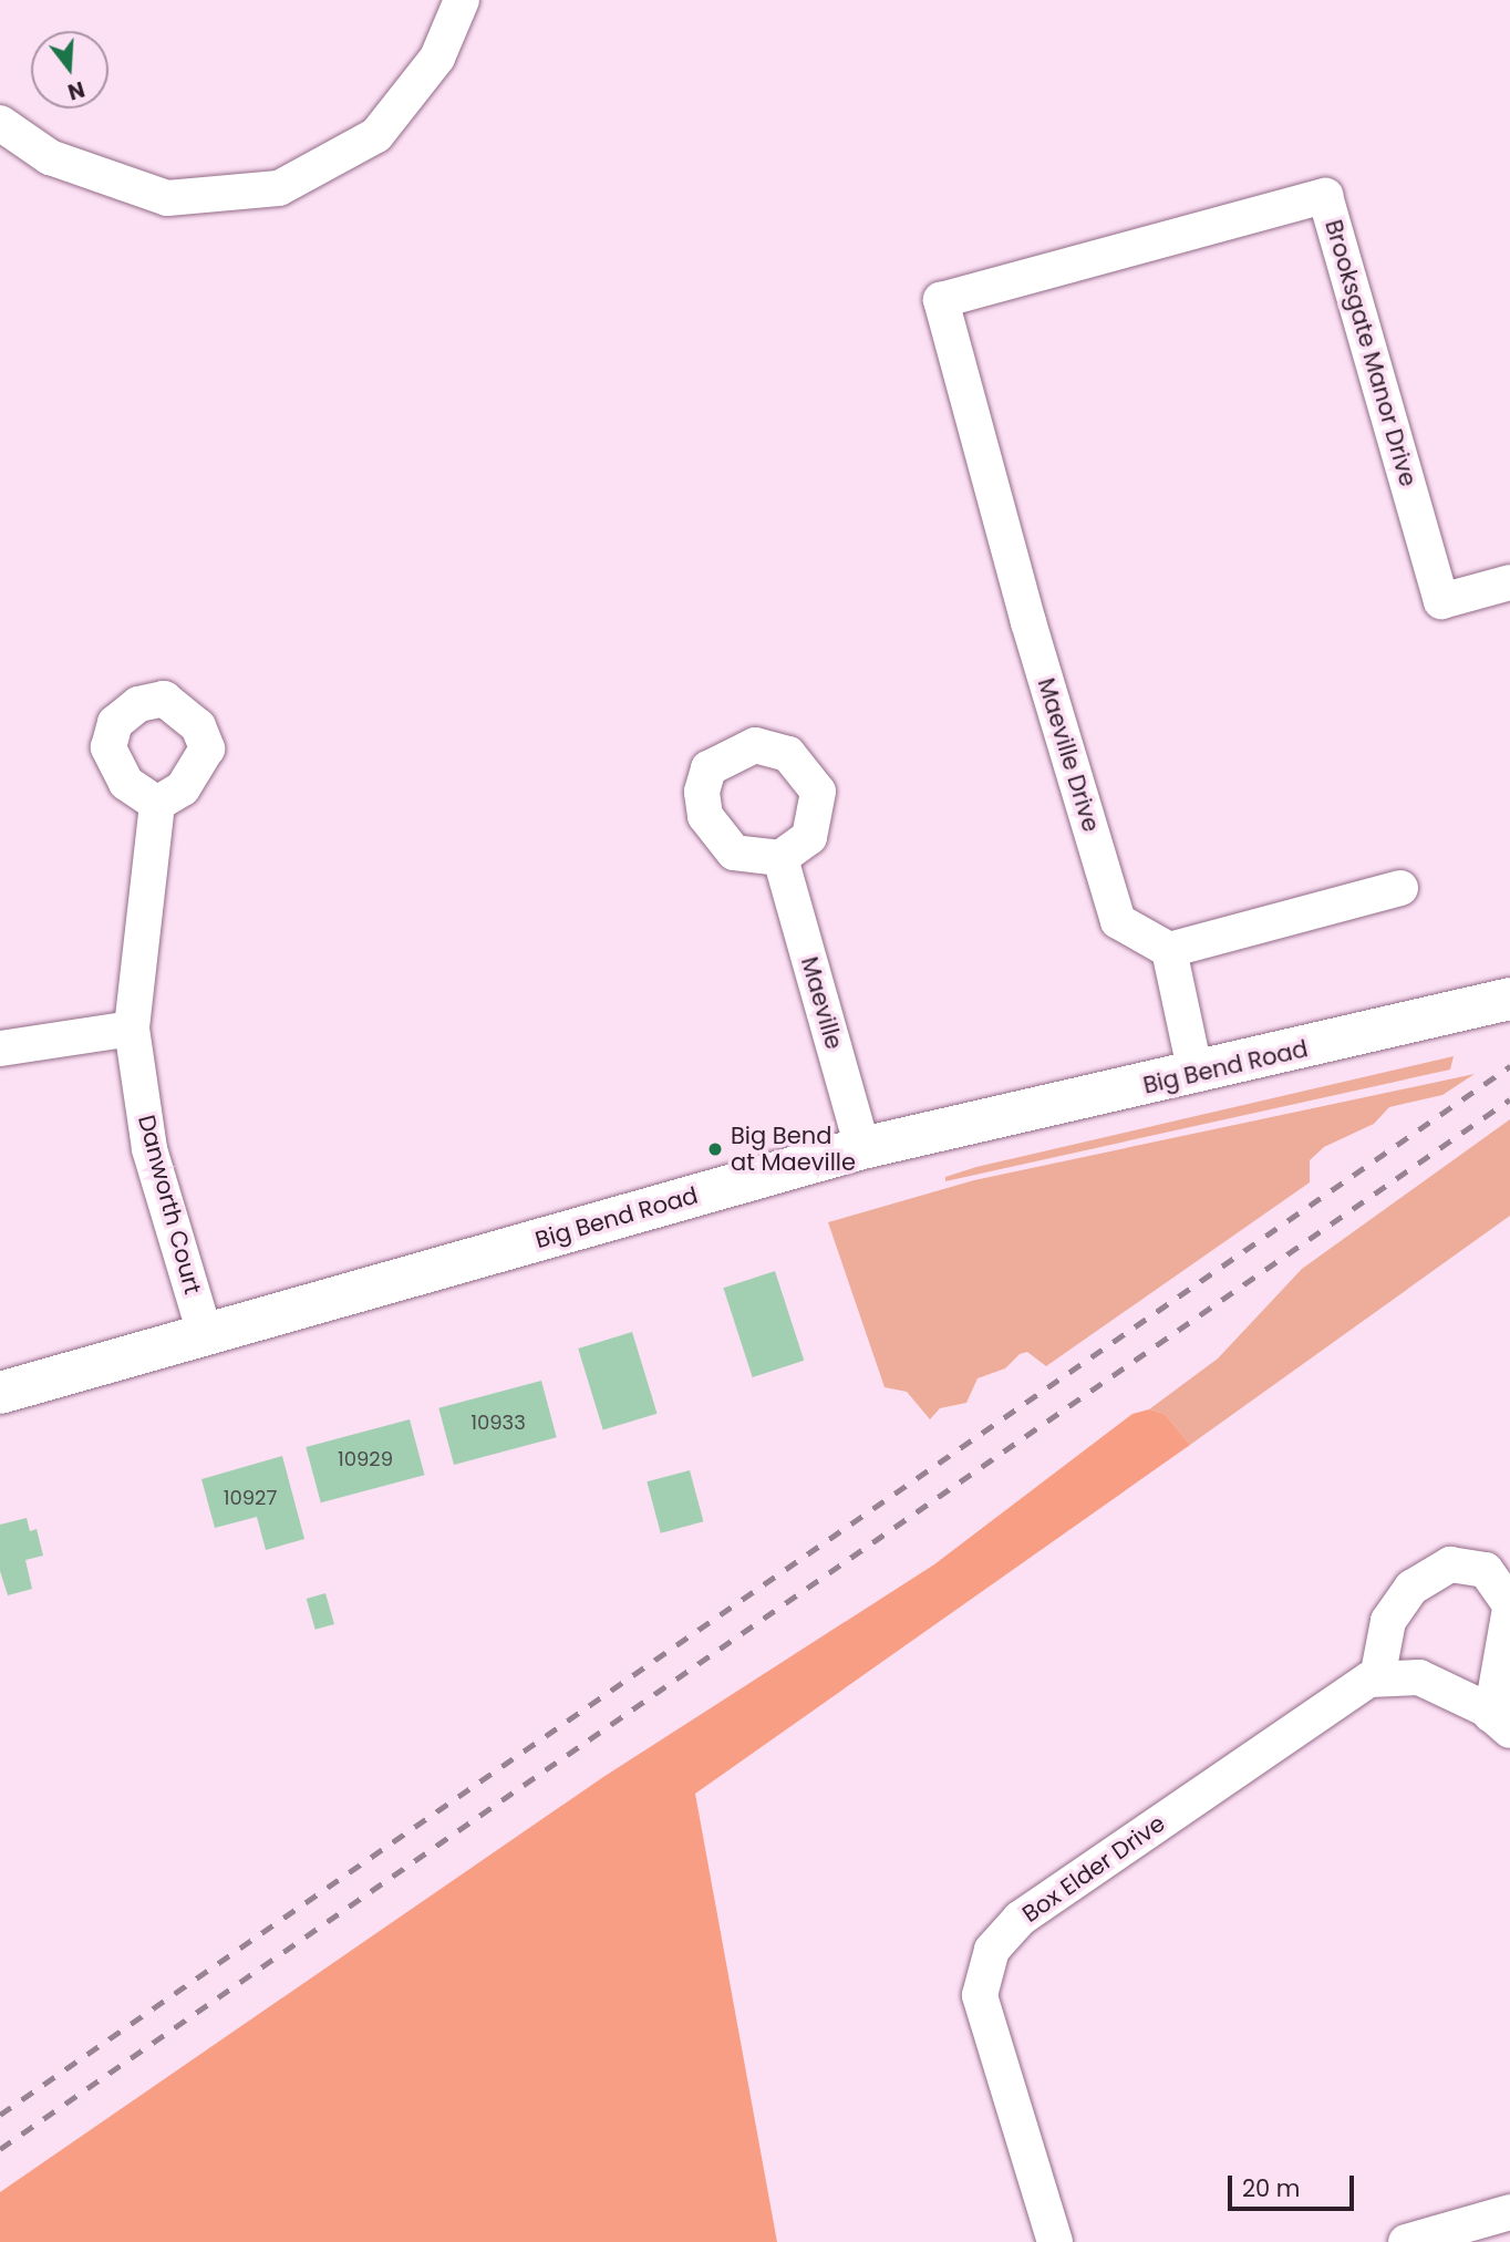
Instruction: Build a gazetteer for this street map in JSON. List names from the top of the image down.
{
  "streets": {
    "main road": ["Big Bend Road"],
    "street": [
      "Brooksgate Manor Drive",
      "Maeville Drive",
      "Maeville",
      "Danworth Court",
      "Box Elder Drive"
    ]
  },
  "crossings": [
    ["Brooksgate Manor Drive", "Maeville Drive"],
    ["Maeville", "Big Bend Road"],
    ["Big Bend Road", "Danworth Court"]
  ],
  "places": ["Big Bend at Maeville"],
  "house_numbers": ["10933", "10929", "10927"],
  "scale_bar": "20 m",
  "north": "bottom"
}
